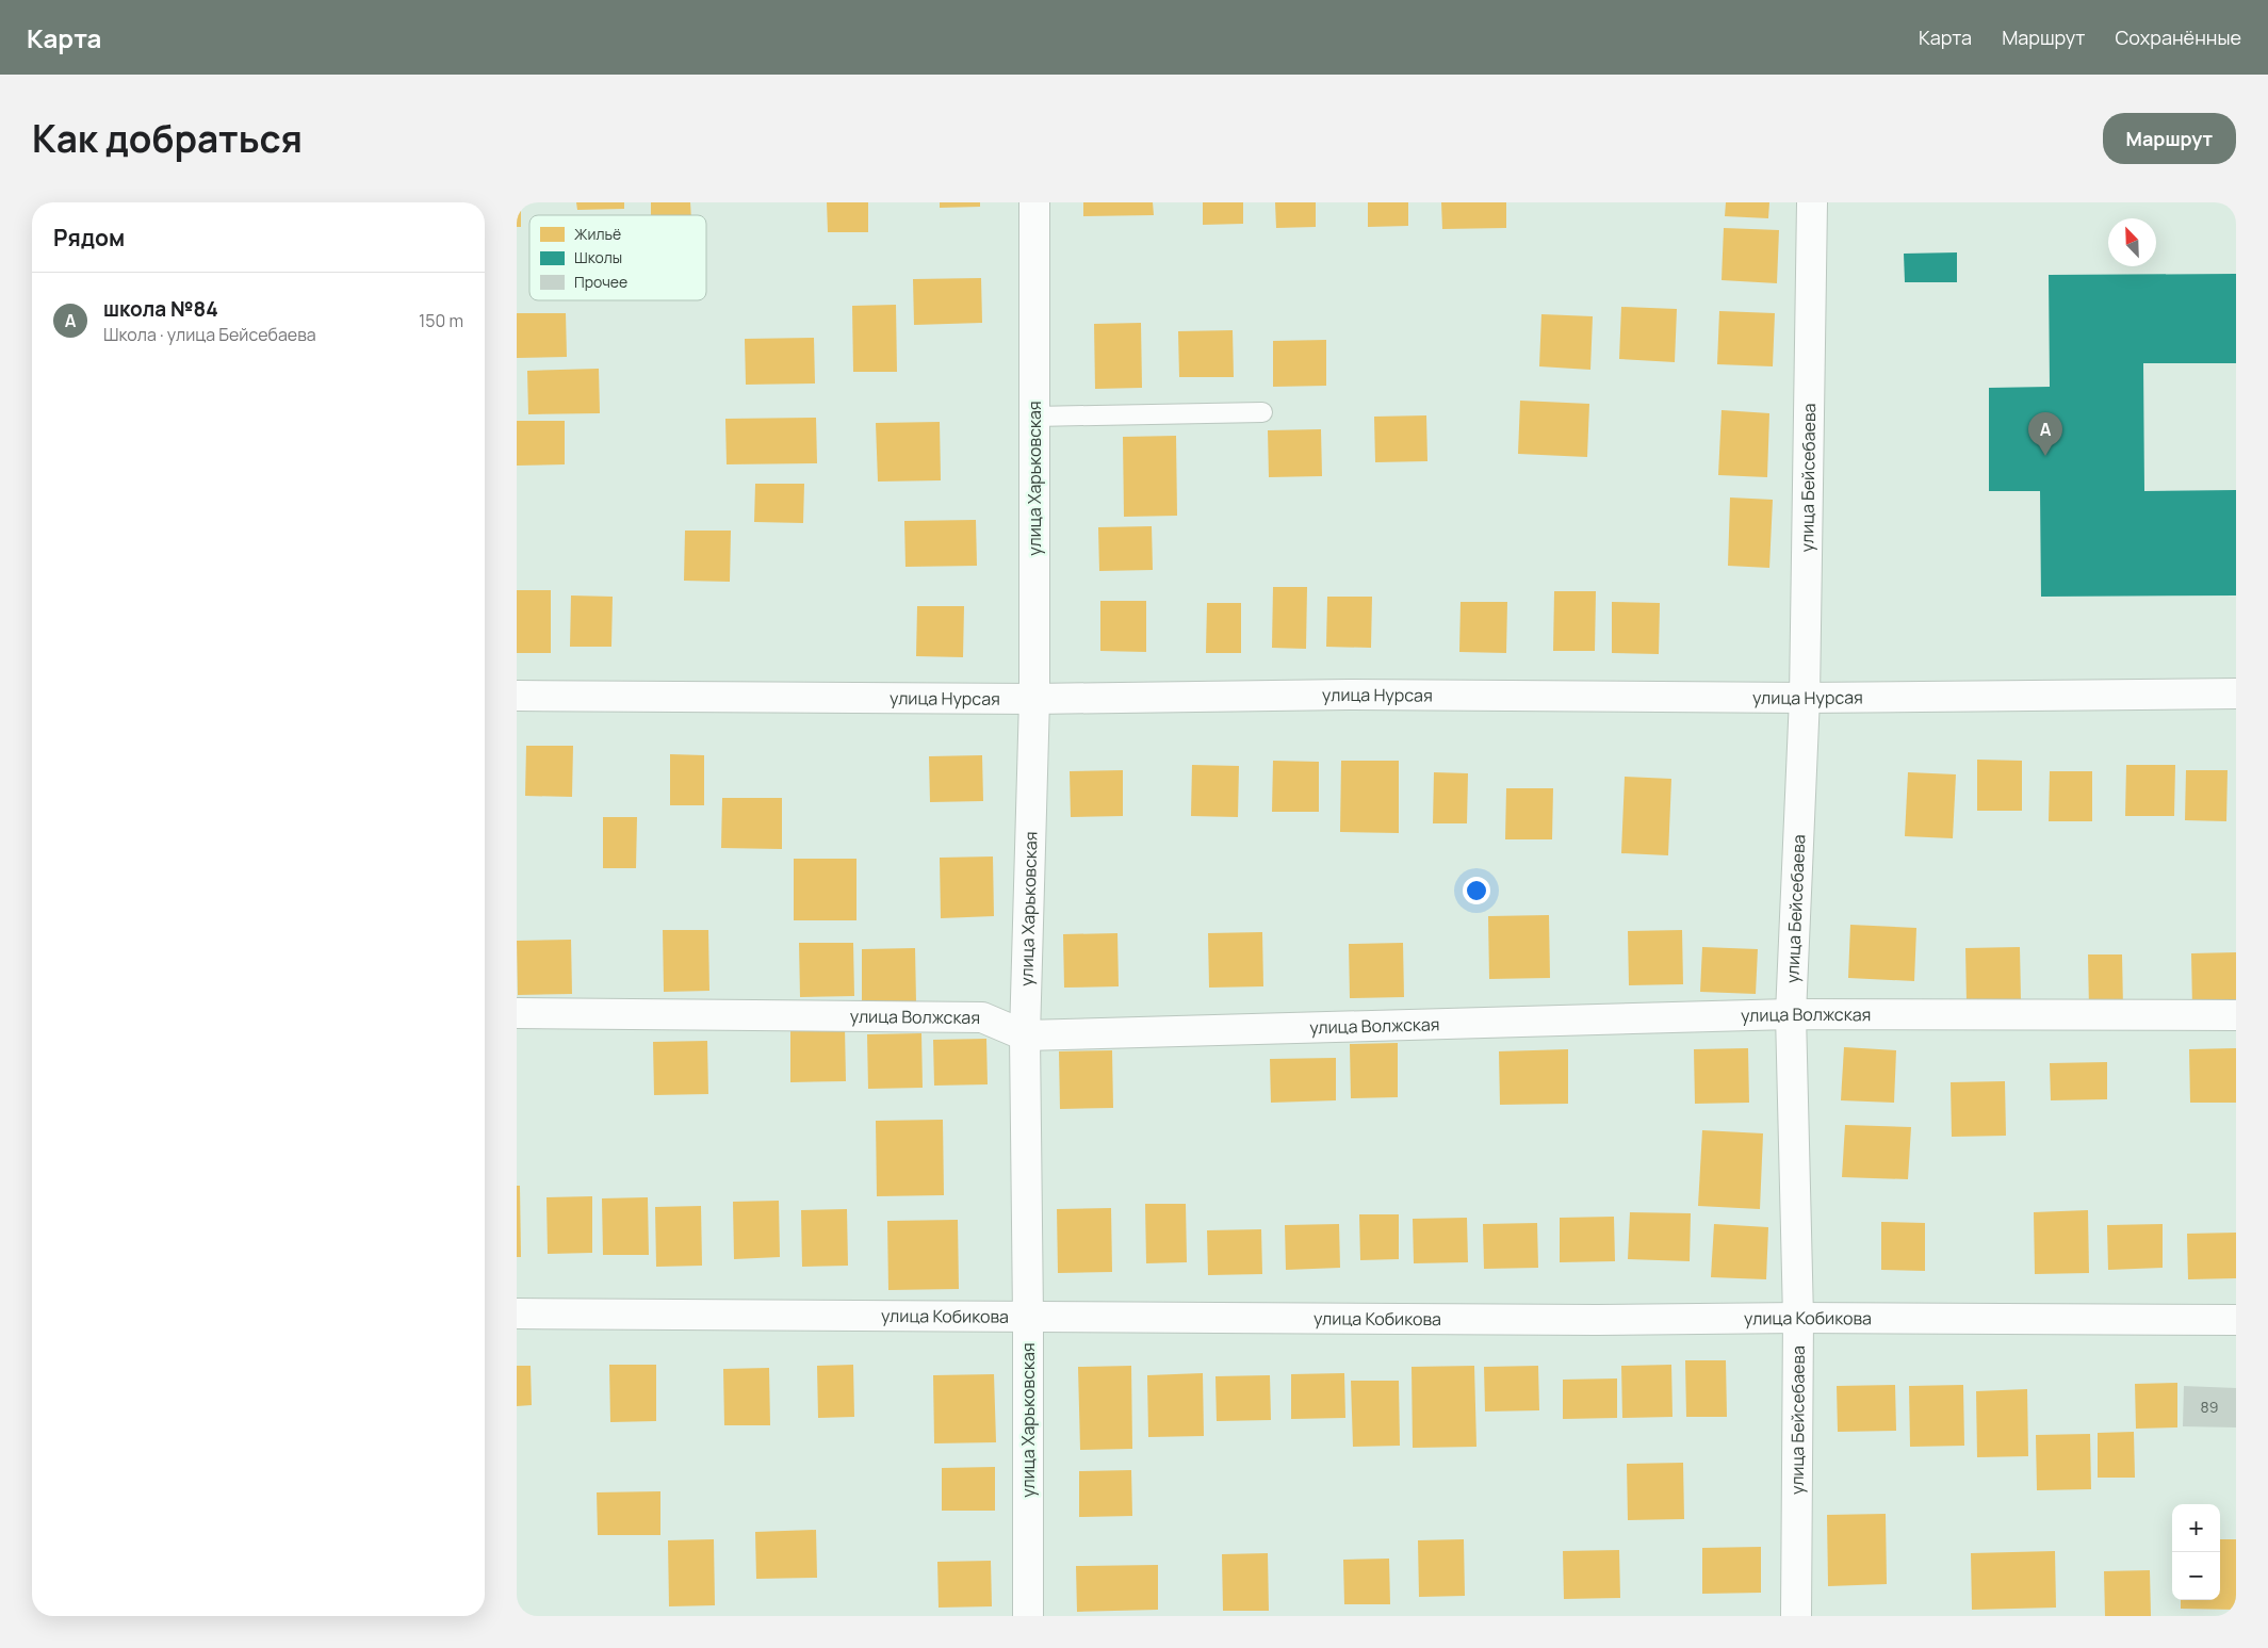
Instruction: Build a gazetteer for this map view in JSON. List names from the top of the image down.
{
  "streets": {
    "street": [
      "улица Харьковская",
      "улица Бейсебаева",
      "улица Нурсая",
      "улица Волжская",
      "улица Кобикова"
    ]
  },
  "crossings": [
    ["улица Харьковская", "улица Нурсая"],
    ["улица Харьковская", "улица Волжская"],
    ["улица Харьковская", "улица Кобикова"],
    ["улица Бейсебаева", "улица Нурсая"],
    ["улица Бейсебаева", "улица Волжская"],
    ["улица Бейсебаева", "улица Кобикова"]
  ],
  "house_numbers": ["89"],
  "legend": ["Жильё", "Школы", "Прочее"],
  "north": "top left",
  "page": {
    "header": "Карта",
    "nav": ["Карта", "Маршрут", "Сохранённые"],
    "title": "Как добраться",
    "buttons": "Маршрут",
    "heading": "Рядом",
    "list": [
      {
        "mark": "A",
        "name": "школа №84",
        "note": "Школа · улица Бейсебаева",
        "value": "150 m"
      }
    ],
    "pins": "A",
    "map_buttons": ["+", "−"]
  }
}
